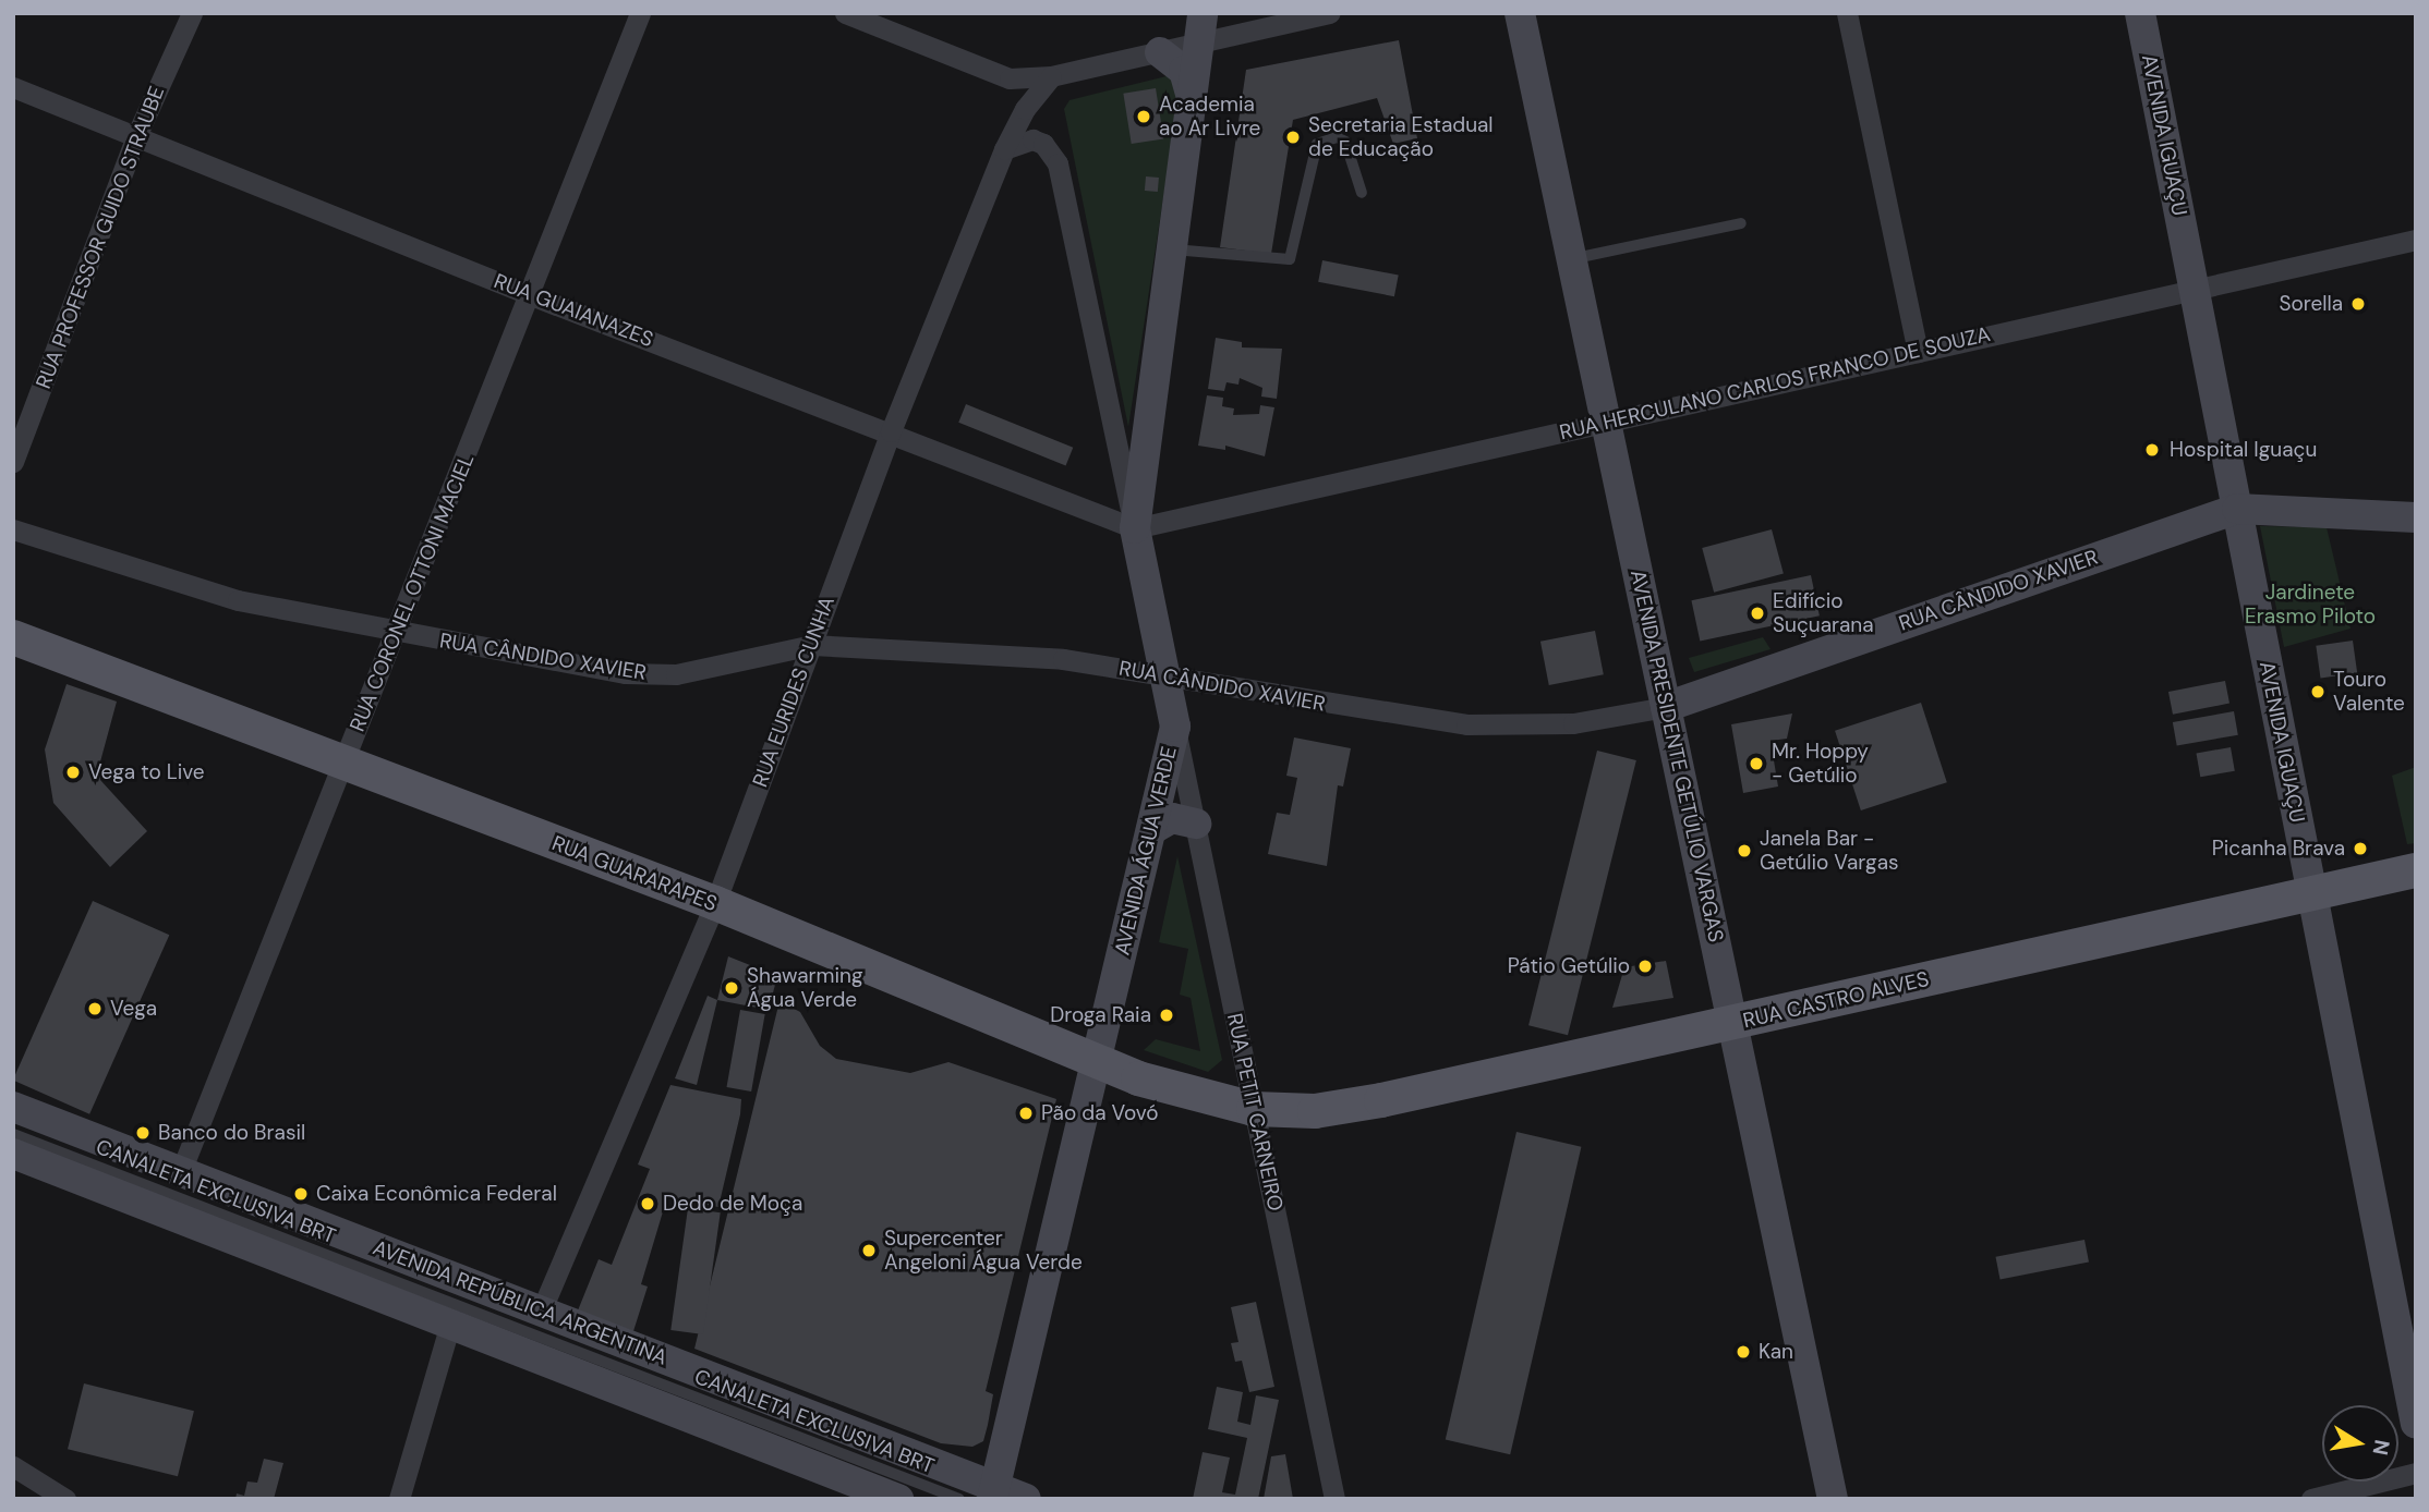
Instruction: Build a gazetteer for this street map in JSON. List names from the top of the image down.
{
  "streets": {
    "main road": [
      "AVENIDA IGUAÇU",
      "RUA CÂNDIDO XAVIER",
      "AVENIDA PRESIDENTE GETÚLIO VARGAS",
      "AVENIDA ÁGUA VERDE",
      "RUA GUARARAPES",
      "RUA CASTRO ALVES",
      "AVENIDA REPÚBLICA ARGENTINA"
    ],
    "street": [
      "RUA PROFESSOR GUIDO STRAUBE",
      "RUA GUAIANAZES",
      "RUA HERCULANO CARLOS FRANCO DE SOUZA",
      "RUA CORONEL OTTONI MACIEL",
      "RUA EURIDES CUNHA",
      "RUA PETIT CARNEIRO"
    ],
    "lane": ["CANALETA EXCLUSIVA BRT"]
  },
  "crossings": [
    ["AVENIDA IGUAÇU", "RUA HERCULANO CARLOS FRANCO DE SOUZA"],
    ["AVENIDA IGUAÇU", "RUA CÂNDIDO XAVIER"],
    ["AVENIDA IGUAÇU", "RUA CASTRO ALVES"],
    ["RUA PROFESSOR GUIDO STRAUBE", "RUA GUAIANAZES"],
    ["RUA GUAIANAZES", "RUA HERCULANO CARLOS FRANCO DE SOUZA"],
    ["RUA GUAIANAZES", "RUA CORONEL OTTONI MACIEL"],
    ["RUA GUAIANAZES", "RUA EURIDES CUNHA"],
    ["RUA GUAIANAZES", "AVENIDA ÁGUA VERDE"],
    ["RUA HERCULANO CARLOS FRANCO DE SOUZA", "AVENIDA PRESIDENTE GETÚLIO VARGAS"],
    ["RUA HERCULANO CARLOS FRANCO DE SOUZA", "AVENIDA ÁGUA VERDE"],
    ["RUA CÂNDIDO XAVIER", "RUA CORONEL OTTONI MACIEL"],
    ["RUA CÂNDIDO XAVIER", "RUA EURIDES CUNHA"],
    ["RUA CÂNDIDO XAVIER", "AVENIDA PRESIDENTE GETÚLIO VARGAS"],
    ["RUA CÂNDIDO XAVIER", "AVENIDA ÁGUA VERDE"],
    ["RUA CORONEL OTTONI MACIEL", "RUA GUARARAPES"],
    ["RUA CORONEL OTTONI MACIEL", "AVENIDA REPÚBLICA ARGENTINA"],
    ["RUA EURIDES CUNHA", "RUA GUARARAPES"],
    ["RUA EURIDES CUNHA", "AVENIDA REPÚBLICA ARGENTINA"],
    ["AVENIDA PRESIDENTE GETÚLIO VARGAS", "RUA CASTRO ALVES"],
    ["AVENIDA ÁGUA VERDE", "RUA GUARARAPES"],
    ["AVENIDA ÁGUA VERDE", "RUA PETIT CARNEIRO"],
    ["AVENIDA ÁGUA VERDE", "AVENIDA REPÚBLICA ARGENTINA"],
    ["RUA GUARARAPES", "RUA CASTRO ALVES"],
    ["RUA GUARARAPES", "RUA PETIT CARNEIRO"],
    ["RUA CASTRO ALVES", "RUA PETIT CARNEIRO"]
  ],
  "parks": ["Jardinete Erasmo Piloto"],
  "places": [
    "Academia ao Ar Livre",
    "Secretaria Estadual de Educação",
    "Sorella",
    "Hospital Iguaçu",
    "Edifício Suçuarana",
    "Touro Valente",
    "Mr. Hoppy - Getúlio",
    "Vega to Live",
    "Picanha Brava",
    "Janela Bar - Getúlio Vargas",
    "Pátio Getúlio",
    "Shawarming Água Verde",
    "Vega",
    "Droga Raia",
    "Pão da Vovó",
    "Banco do Brasil",
    "Caixa Econômica Federal",
    "Dedo de Moça",
    "Supercenter Angeloni Água Verde",
    "Kan"
  ],
  "north": "right"
}
